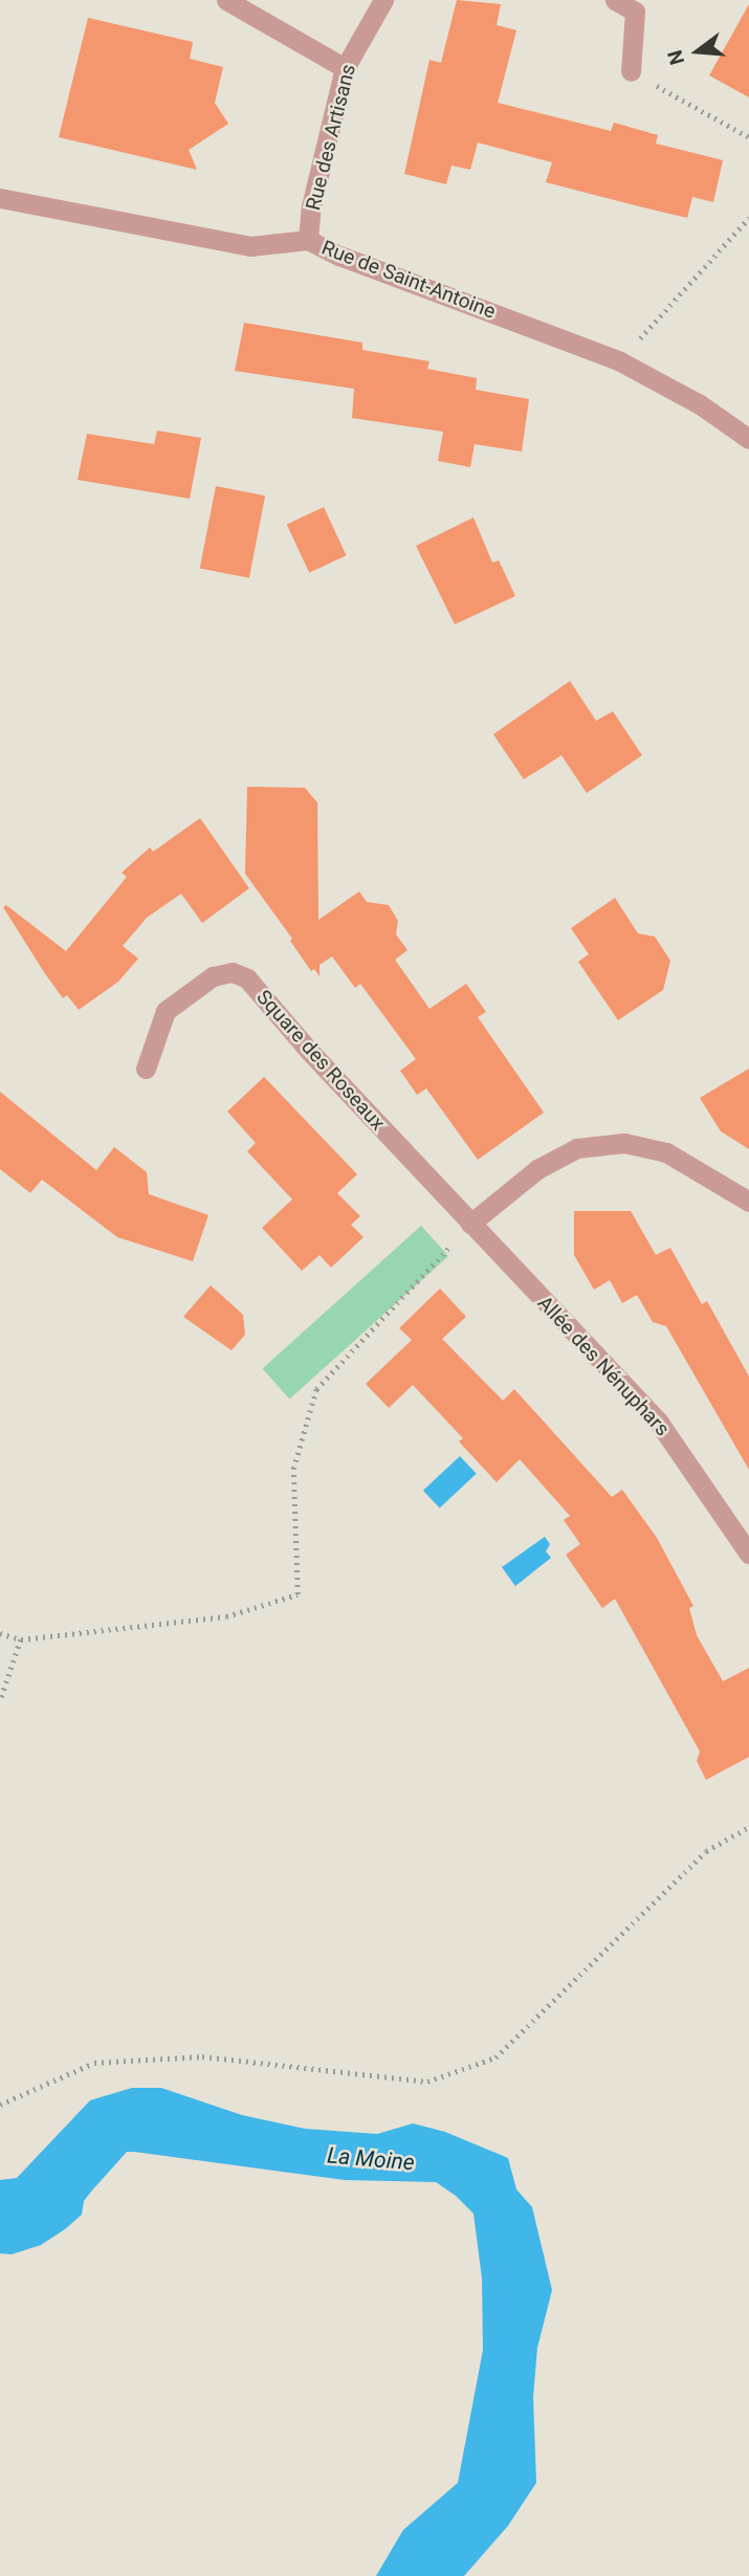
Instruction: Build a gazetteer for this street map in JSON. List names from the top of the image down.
{
  "streets": {
    "street": [
      "Rue des Artisans",
      "Rue de Saint-Antoine",
      "Square des Roseaux",
      "Allée des Nénuphars"
    ]
  },
  "crossings": [
    ["Rue des Artisans", "Rue de Saint-Antoine"],
    ["Square des Roseaux", "Allée des Nénuphars"]
  ],
  "water": ["La Moine"],
  "north": "left"
}
